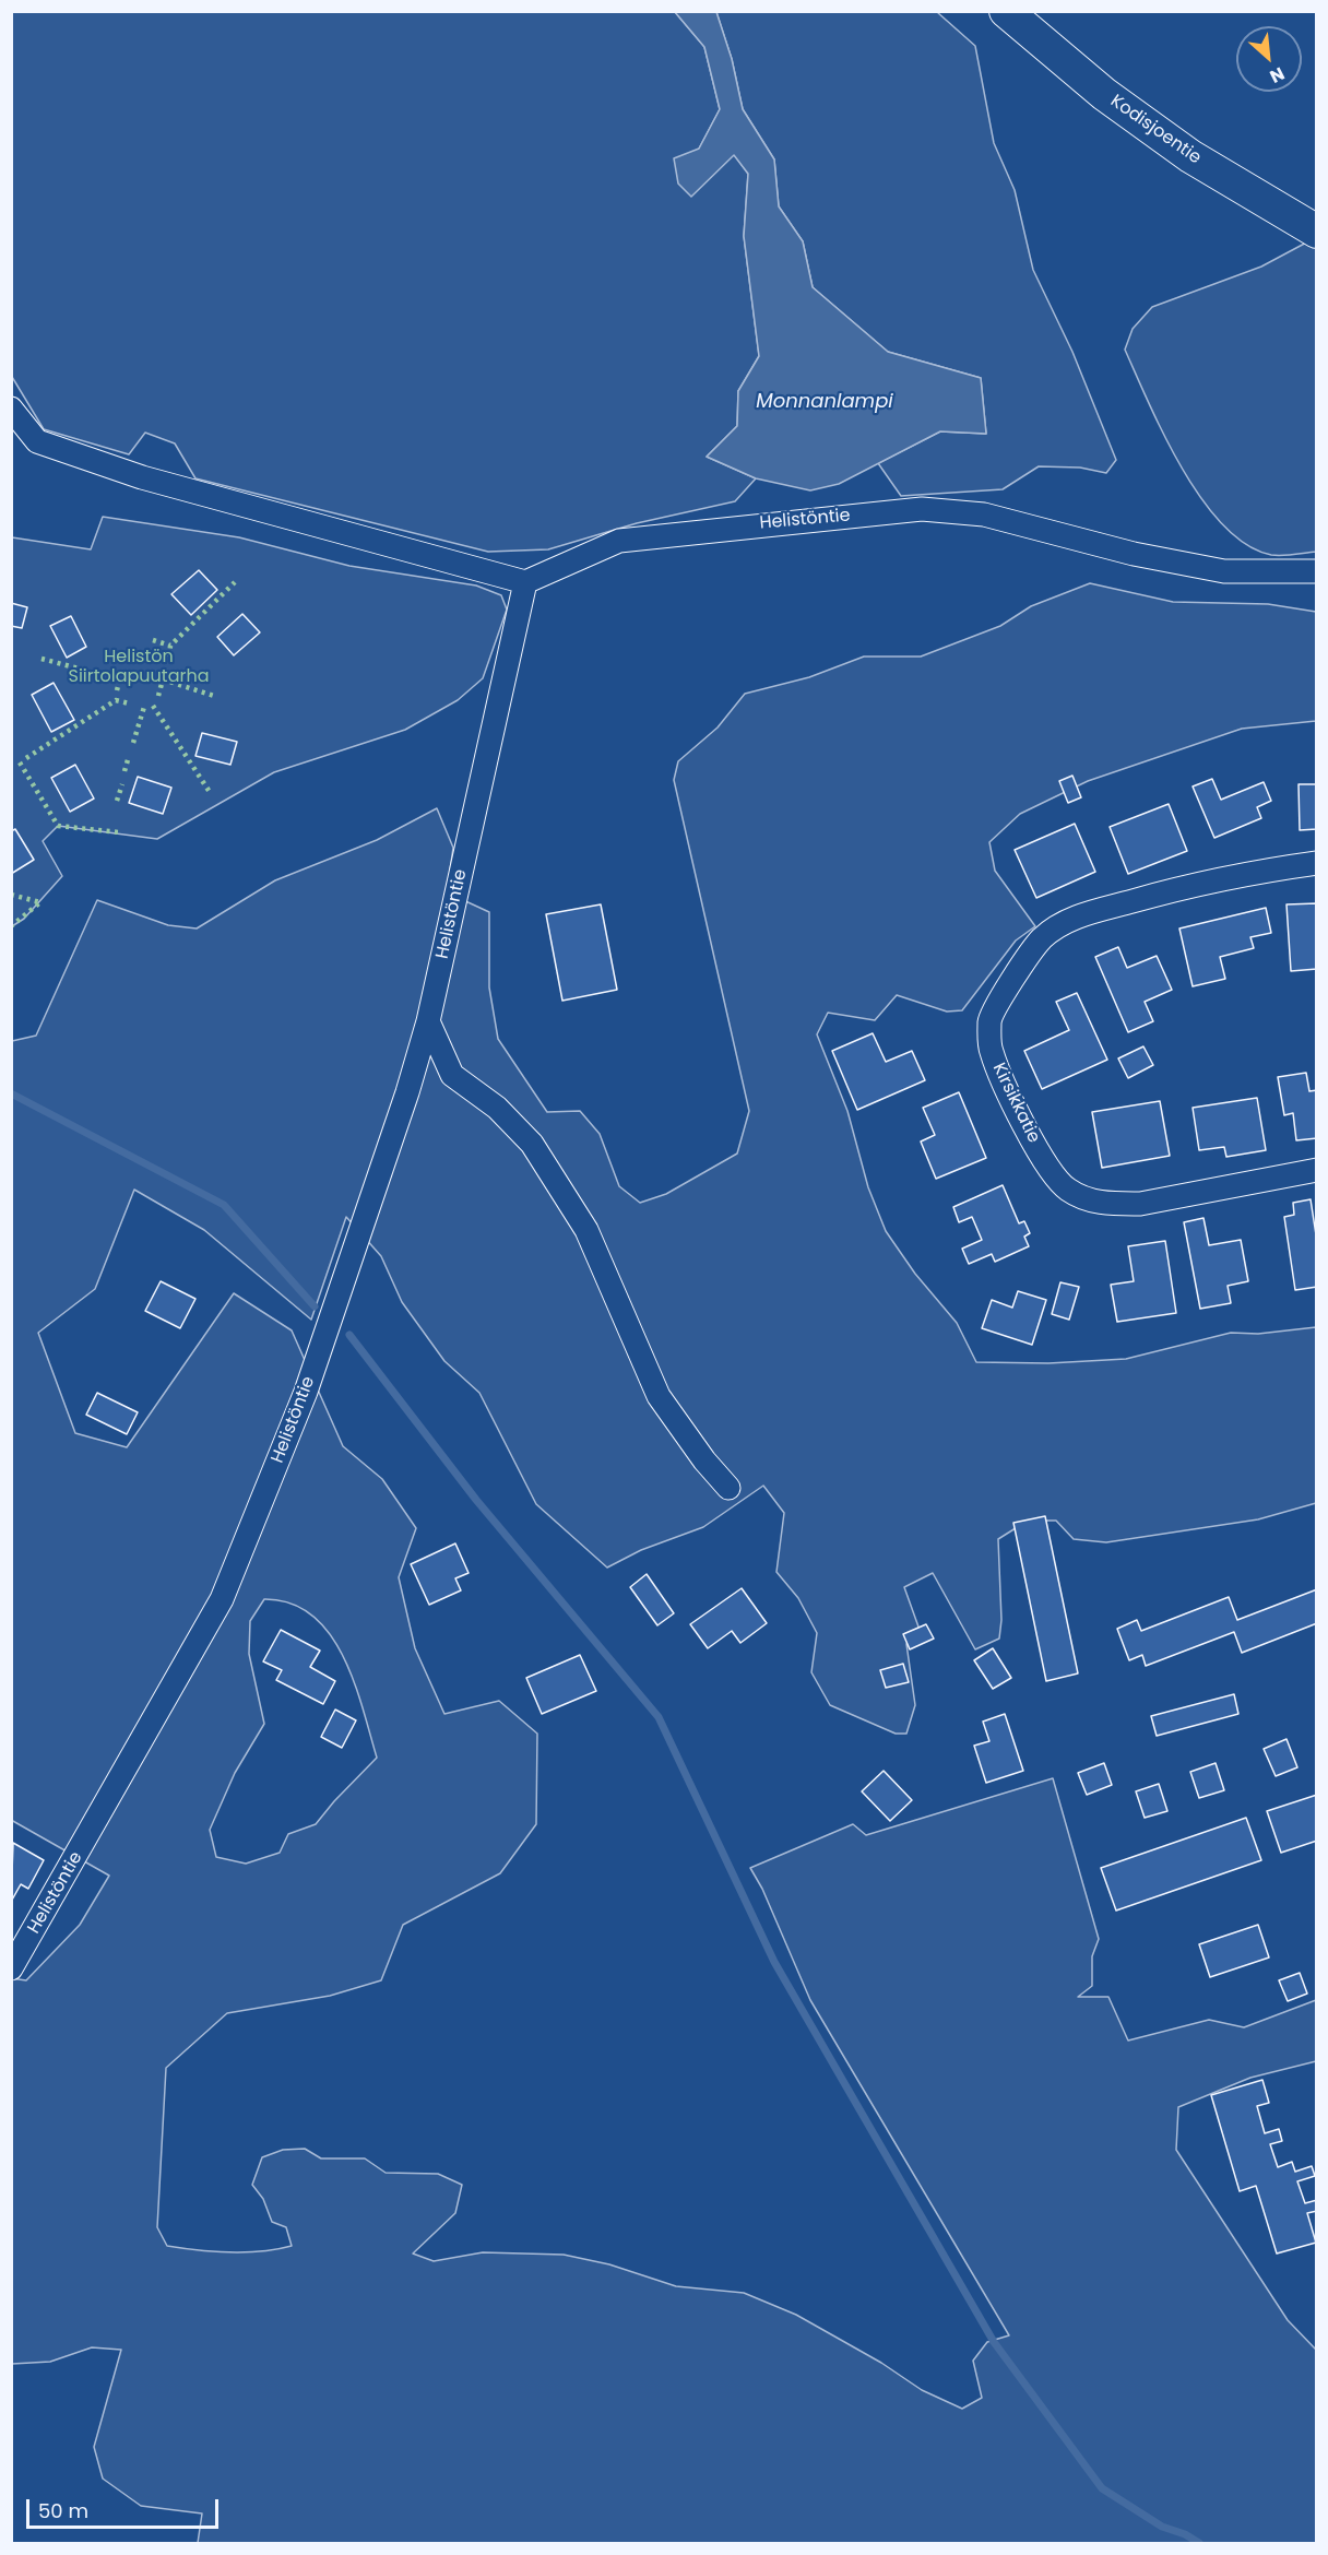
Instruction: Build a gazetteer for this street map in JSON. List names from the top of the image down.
{
  "streets": {
    "street": ["Kodisjoentie", "Helistöntie", "Kirsikkatie"]
  },
  "water": ["Monnanlampi"],
  "parks": ["Helistön Siirtolapuutarha"],
  "scale_bar": "50 m",
  "north": "bottom right"
}
